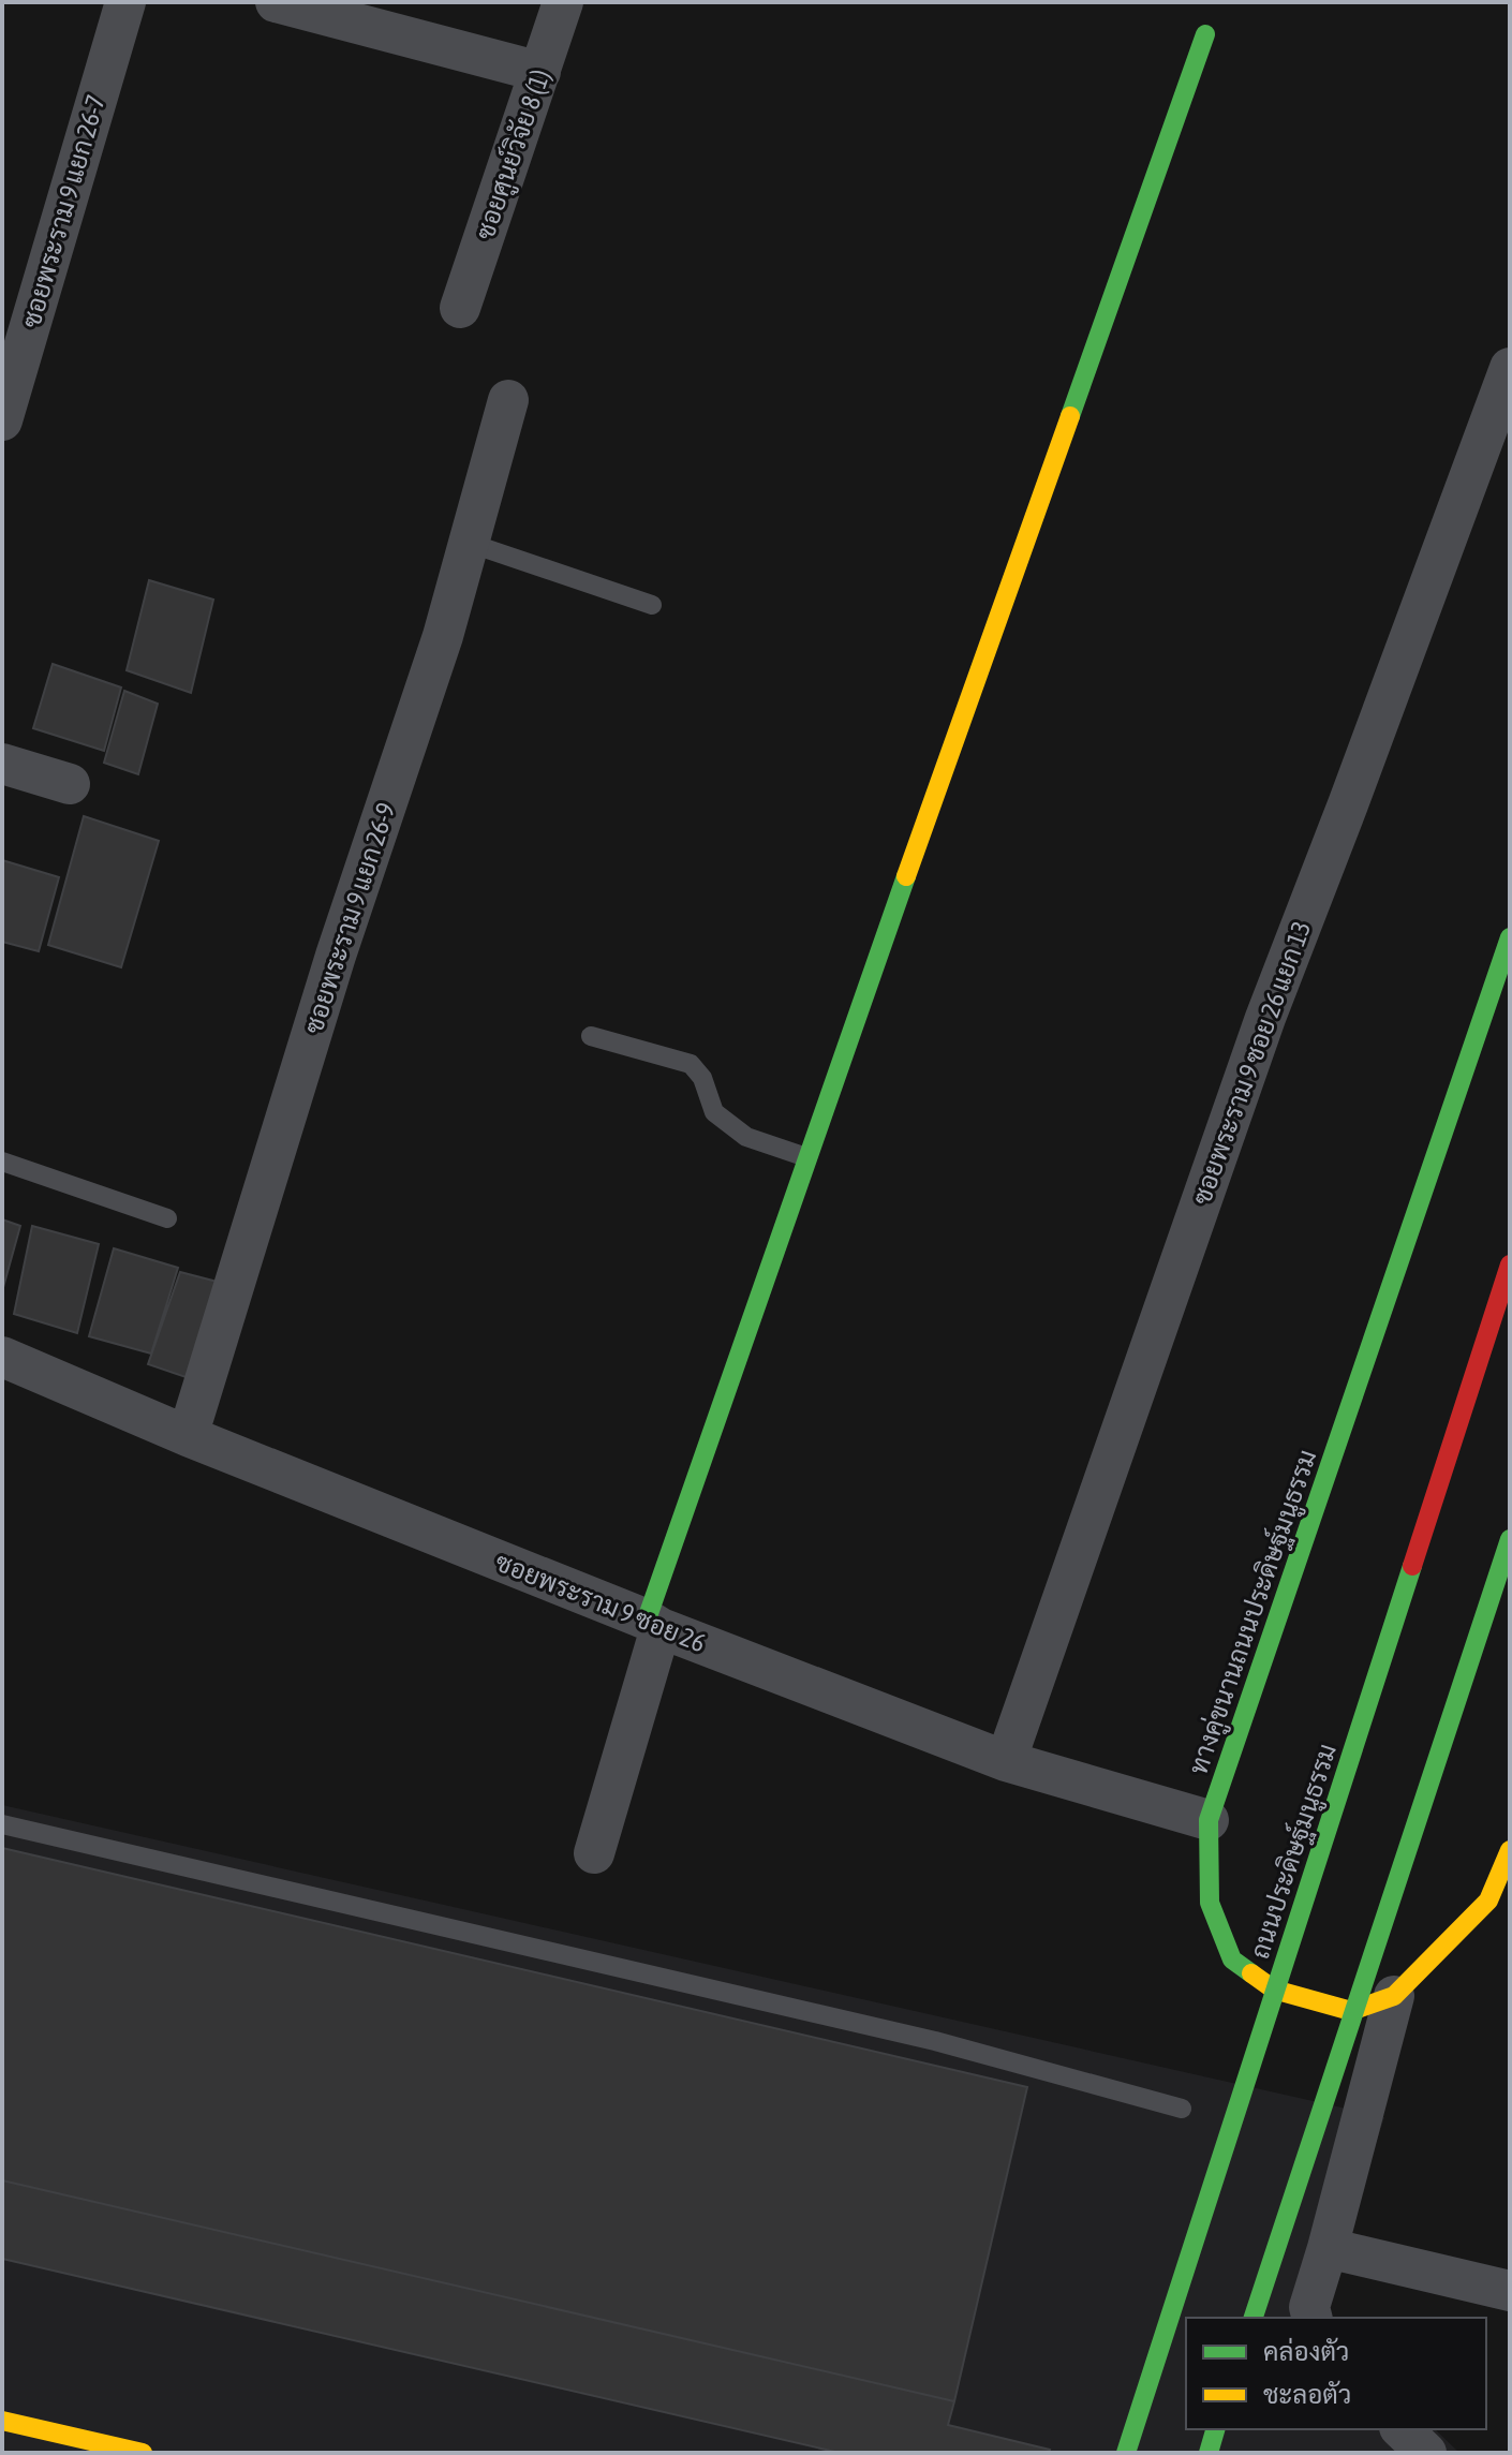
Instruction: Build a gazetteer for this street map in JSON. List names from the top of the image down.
{
  "streets": {
    "street": [
      "ซอยศูนย์วิจัย 8 (1)",
      "ซอยพระราม 9 แยก 26-7",
      "ซอยพระราม 9 แยก 26-9",
      "ซอยพระราม 9 ซอย 26 แยก 13",
      "ซอยพระราม 9 ซอย 26",
      "ทางคู่ขนานถนนประดิษฐ์มนูธรรม",
      "ถนนประดิษฐ์มนูธรรม"
    ]
  },
  "crossings": [
    ["ซอยพระราม 9 แยก 26-9", "ซอยพระราม 9 ซอย 26"],
    ["ซอยพระราม 9 ซอย 26 แยก 13", "ซอยพระราม 9 ซอย 26"],
    ["ซอยพระราม 9 ซอย 26", "ทางคู่ขนานถนนประดิษฐ์มนูธรรม"]
  ],
  "legend": ["คล่องตัว", "ชะลอตัว"]
}
